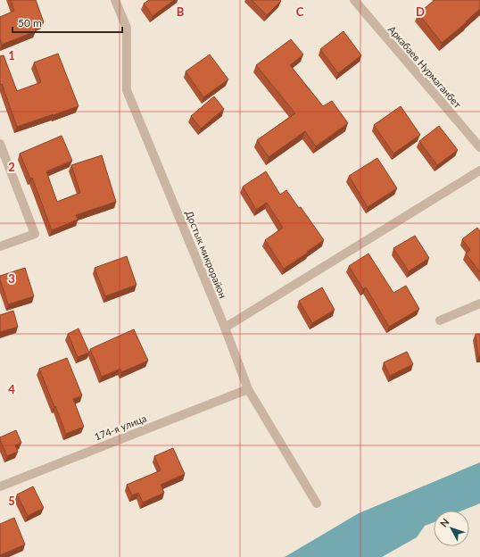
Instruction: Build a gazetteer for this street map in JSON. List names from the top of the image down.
{
  "streets": {
    "street": ["Аркабаев Нурмаганбет", "Достык микрорайон", "174-я улица"]
  },
  "crossings": [
    ["Достык микрорайон", "174-я улица"]
  ],
  "scale_bar": "50 m",
  "north": "top left",
  "grid": {
    "columns": ["B", "C", "D"],
    "rows": [
      "1",
      "2",
      "3",
      "4",
      "5"
    ]
  }
}
